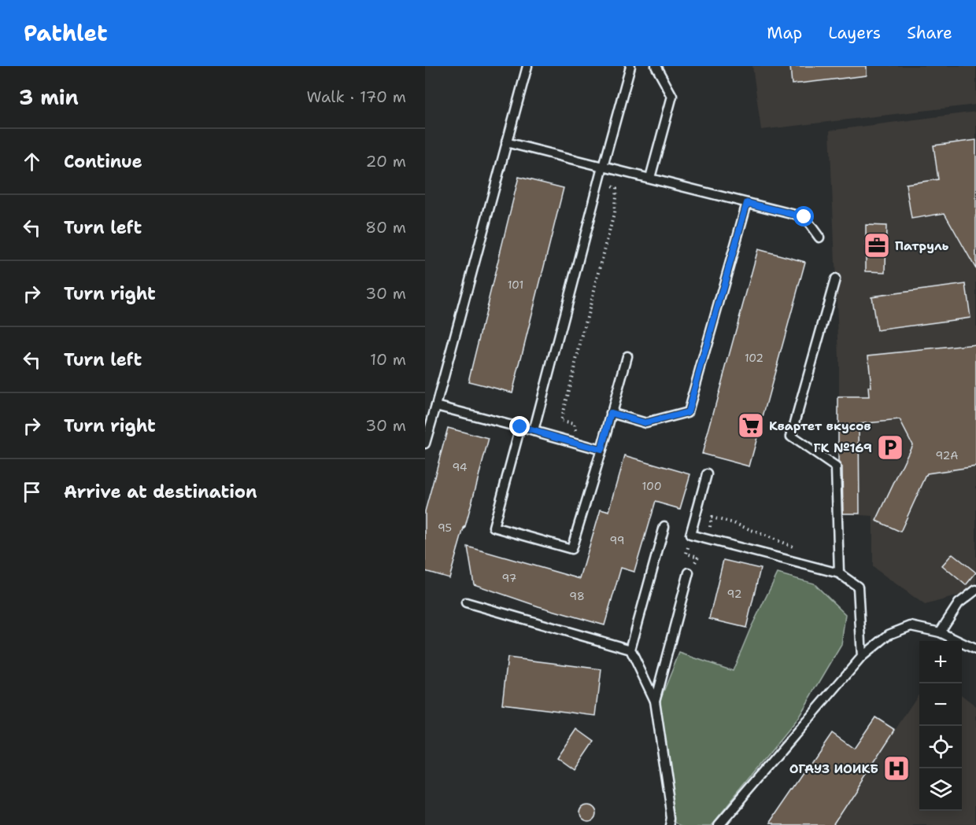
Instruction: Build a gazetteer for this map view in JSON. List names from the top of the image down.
{
  "places": {
    "office": ["Патруль"],
    "supermarket": ["Квартет вкусов"],
    "parking": ["ГК №169"],
    "hospital": ["ОГАУЗ ИОИКБ"]
  },
  "house_numbers": [
    "101",
    "102",
    "92А",
    "94",
    "100",
    "95",
    "99",
    "97",
    "92",
    "98"
  ],
  "page": {
    "header": "Pathlet",
    "nav": ["Map", "Layers", "Share"],
    "heading": ["3 min", "Walk · 170 m"],
    "list": [
      ["Continue", "20 m"],
      ["Turn left", "80 m"],
      ["Turn right", "30 m"],
      ["Turn left", "10 m"],
      ["Turn right", "30 m"],
      "Arrive at destination"
    ],
    "map_buttons": ["+", "−"]
  }
}
